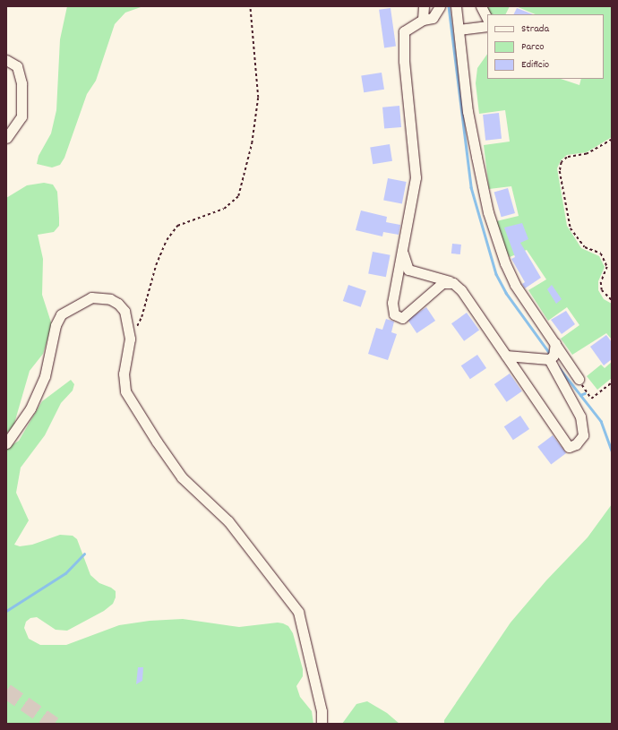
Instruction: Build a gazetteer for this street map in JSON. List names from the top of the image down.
{
  "legend": ["Strada", "Parco", "Edificio"]
}
